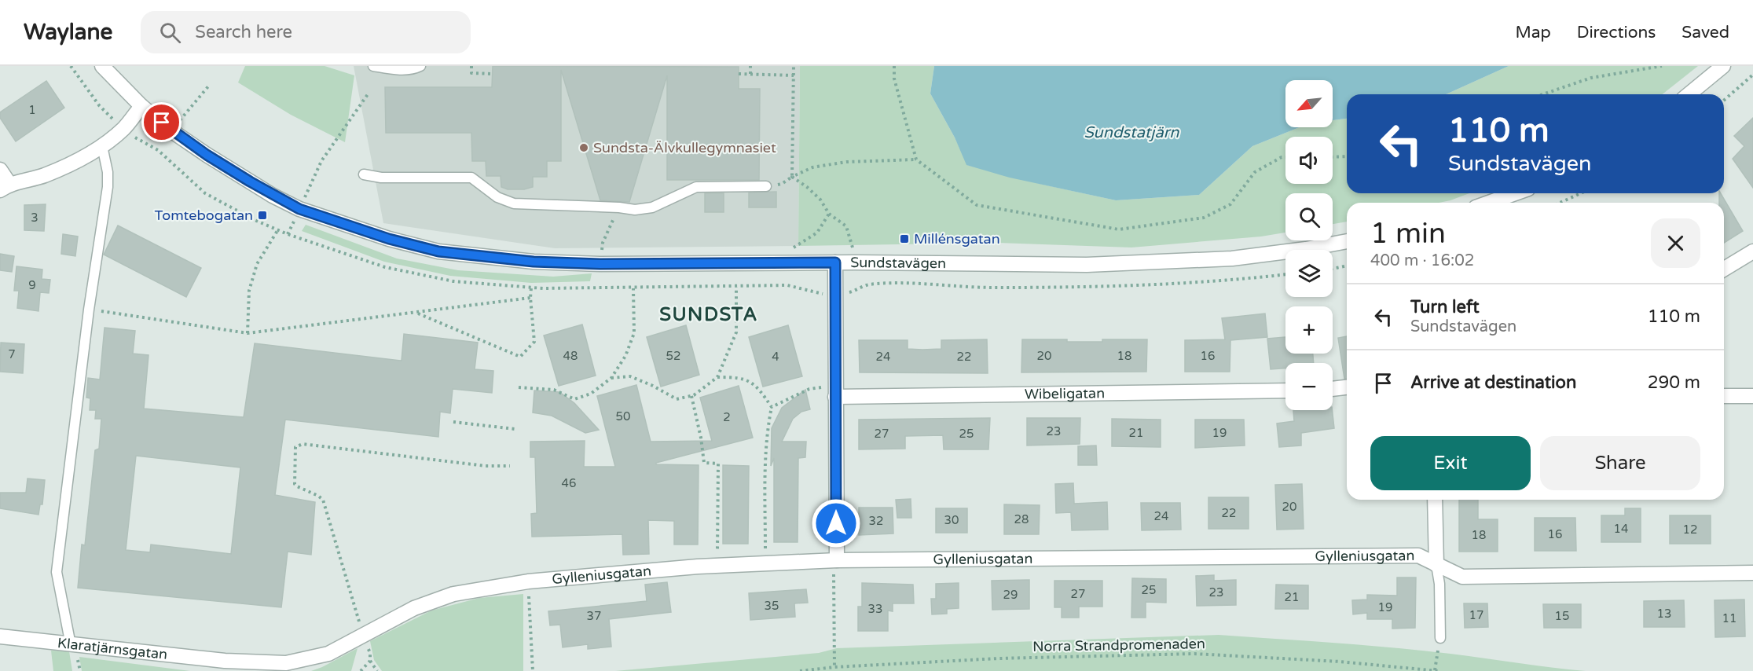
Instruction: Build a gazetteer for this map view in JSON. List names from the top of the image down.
{
  "streets": {
    "street": [
      "Sundstavägen",
      "Wibeligatan",
      "Gylleniusgatan",
      "Klaratjärnsgatan"
    ],
    "path": ["Norra Strandpromenaden"]
  },
  "crossings": [
    ["Gylleniusgatan", "Klaratjärnsgatan"]
  ],
  "districts": ["SUNDSTA"],
  "water": ["Sundstatjärn"],
  "places": {
    "other": ["Sundsta-Älvkullegymnasiet"],
    "transit": ["Tomtebogatan", "Millénsgatan"]
  },
  "house_numbers": [
    "1",
    "3",
    "9",
    "7",
    "48",
    "52",
    "20",
    "18",
    "16",
    "4",
    "24",
    "22",
    "50",
    "2",
    "23",
    "21",
    "19",
    "27",
    "25",
    "46",
    "20",
    "22",
    "24",
    "28",
    "30",
    "32",
    "14",
    "12",
    "16",
    "18",
    "25",
    "23",
    "27",
    "29",
    "21",
    "35",
    "19",
    "33",
    "13",
    "17",
    "37",
    "15",
    "11"
  ],
  "north": "bottom left",
  "page": {
    "header": "Waylane",
    "search": "Search here",
    "nav": ["Map", "Directions", "Saved"],
    "map_buttons": ["+", "−"],
    "turn": ["110 m", "Sundstavägen"],
    "heading": ["1 min", "400 m · 16:02"],
    "list": [
      {
        "name": "Turn left",
        "note": "Sundstavägen",
        "value": "110 m"
      },
      {
        "name": "Arrive at destination",
        "value": "290 m"
      }
    ],
    "buttons": ["Exit", "Share"]
  }
}
